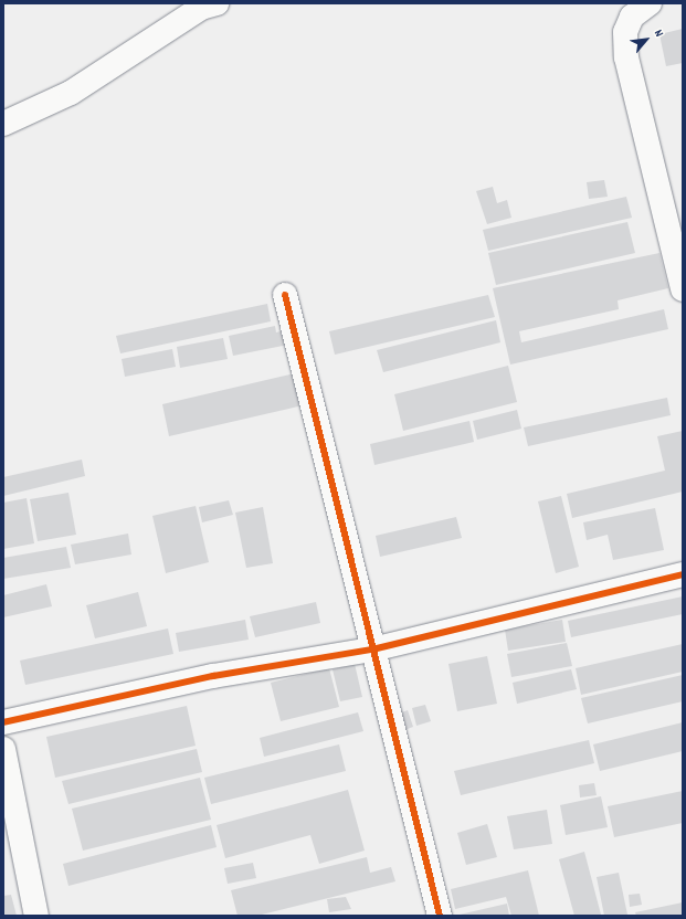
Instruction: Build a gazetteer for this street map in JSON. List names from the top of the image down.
{
  "north": "top right"
}
